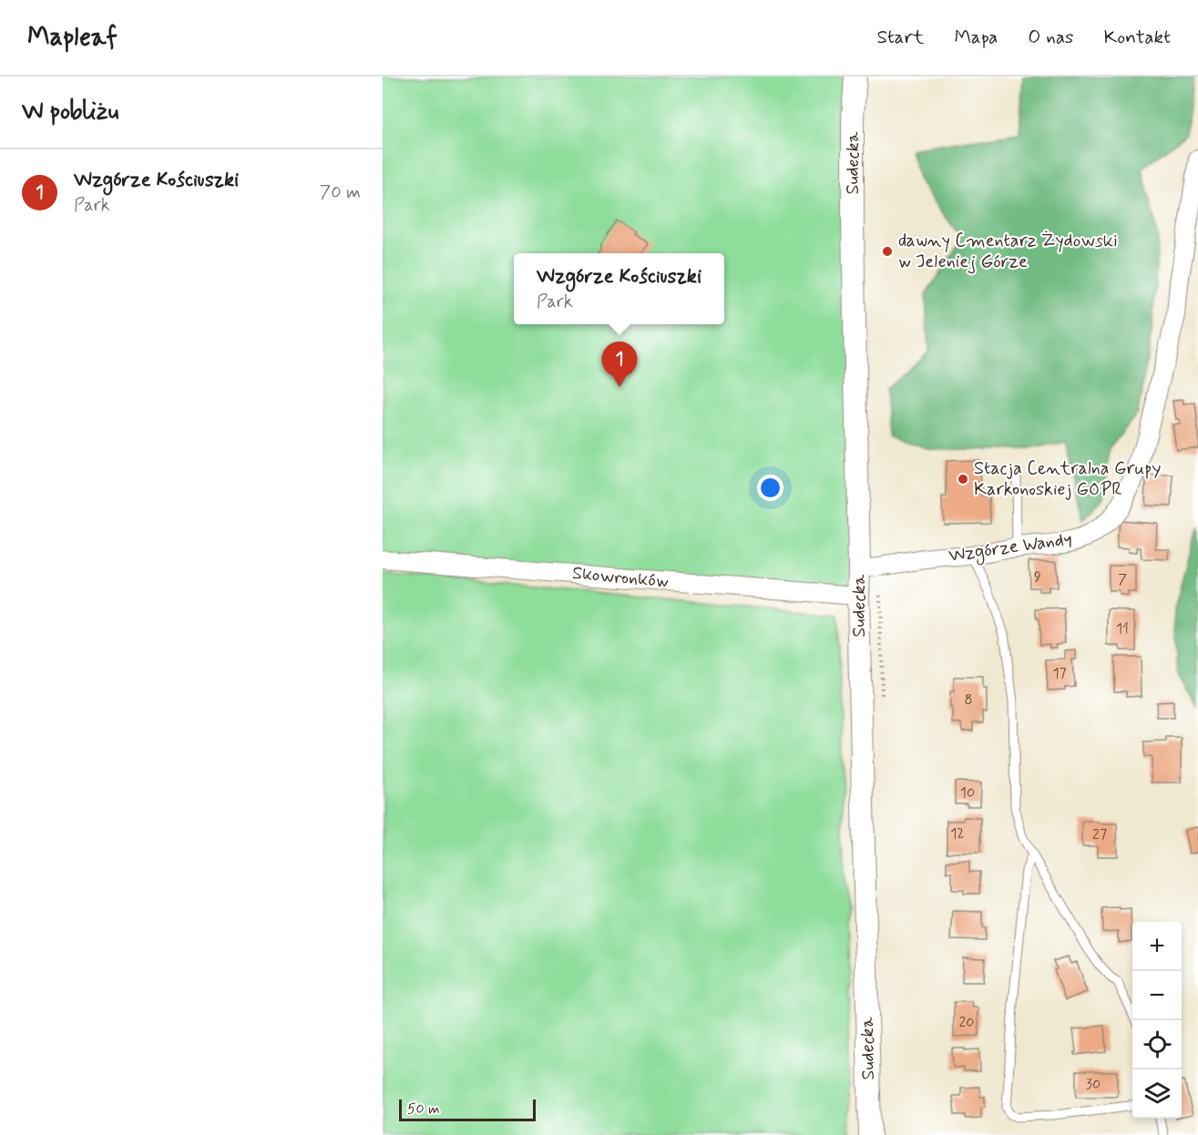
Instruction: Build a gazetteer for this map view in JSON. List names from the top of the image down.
{
  "streets": {
    "street": ["Sudecka", "Wzgórze Wandy", "Skowronków"]
  },
  "crossings": [
    ["Sudecka", "Wzgórze Wandy"],
    ["Sudecka", "Skowronków"]
  ],
  "places": ["dawny Cmentarz Żydowski w Jeleniej Górze", "Stacja Centralna Grupy Karkonoskiej GOPR"],
  "house_numbers": [
    "9",
    "7",
    "11",
    "17",
    "8",
    "10",
    "12",
    "27",
    "20",
    "30"
  ],
  "scale_bar": "50 m",
  "page": {
    "header": "Mapleaf",
    "nav": [
      "Start",
      "Mapa",
      "O nas",
      "Kontakt"
    ],
    "heading": "W pobliżu",
    "list": [
      {
        "mark": "1",
        "name": "Wzgórze Kościuszki",
        "note": "Park",
        "value": "70 m"
      }
    ],
    "popup": ["Wzgórze Kościuszki", "Park"],
    "pins": "1",
    "map_buttons": ["+", "−"],
    "scale": "50 m"
  }
}
